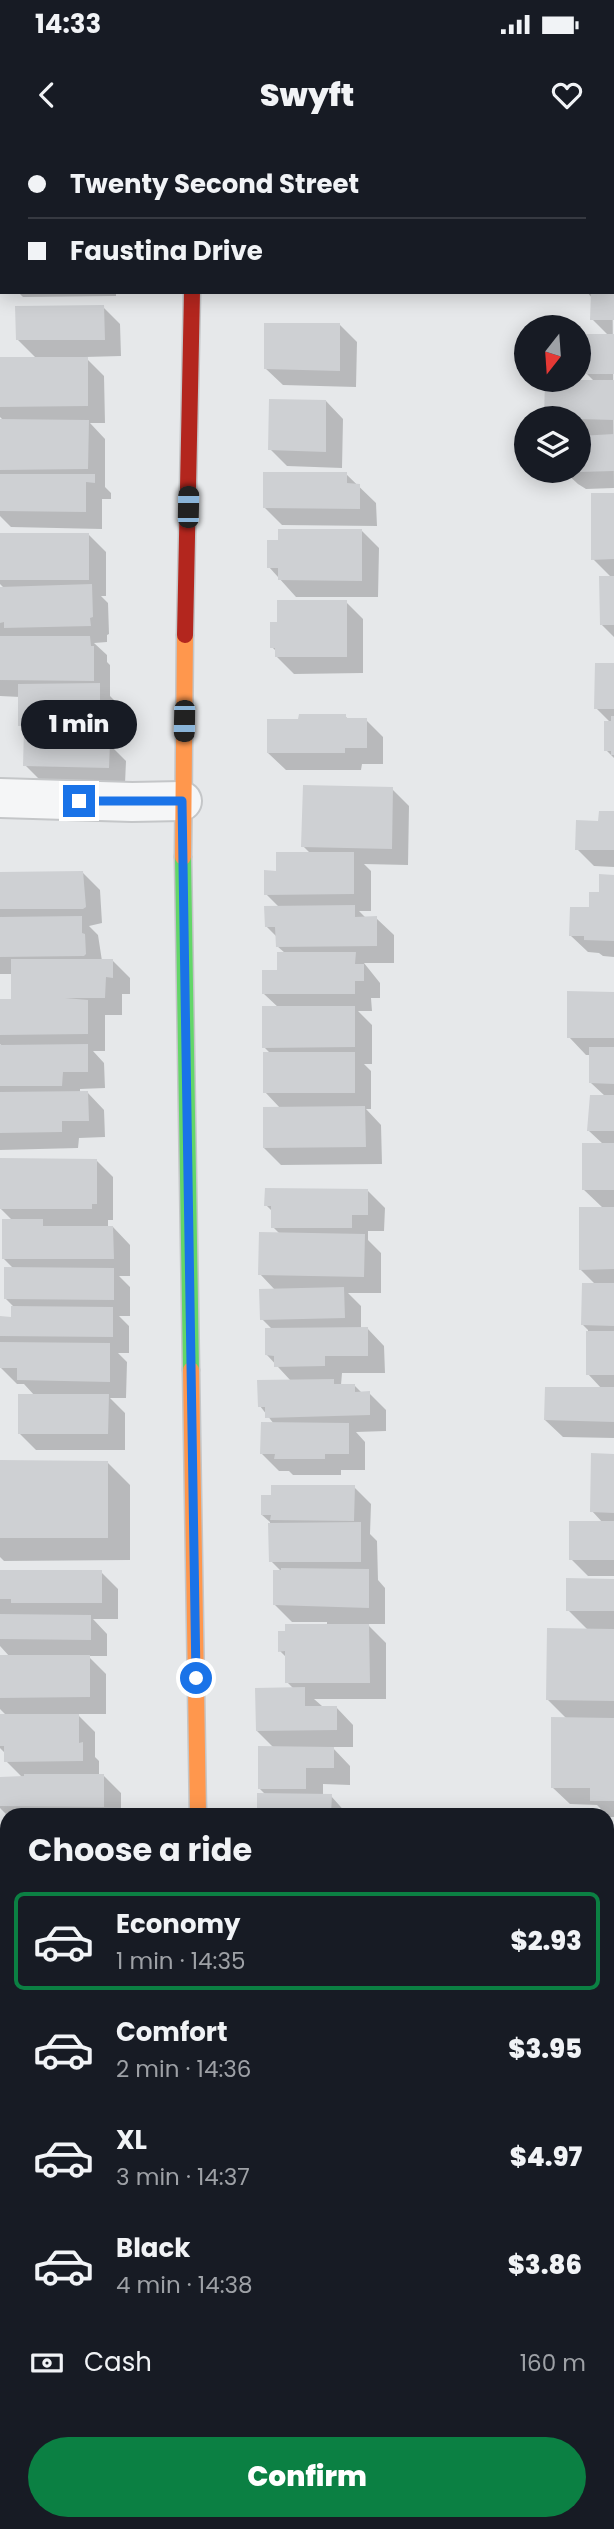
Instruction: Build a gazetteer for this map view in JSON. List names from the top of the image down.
{
  "north": "bottom",
  "page": {
    "status": "14:33",
    "header": "Swyft",
    "banner": ["Twenty Second Street", "Faustina Drive"],
    "bubble": "1 min",
    "heading": "Choose a ride",
    "list": [
      {
        "name": "Economy",
        "note": "1 min · 14:35",
        "value": "$2.93"
      },
      {
        "name": "Comfort",
        "note": "2 min · 14:36",
        "value": "$3.95"
      },
      {
        "name": "XL",
        "note": "3 min · 14:37",
        "value": "$4.97"
      },
      {
        "name": "Black",
        "note": "4 min · 14:38",
        "value": "$3.86"
      }
    ],
    "pay": ["Cash", "160 m"],
    "buttons": "Confirm"
  }
}
